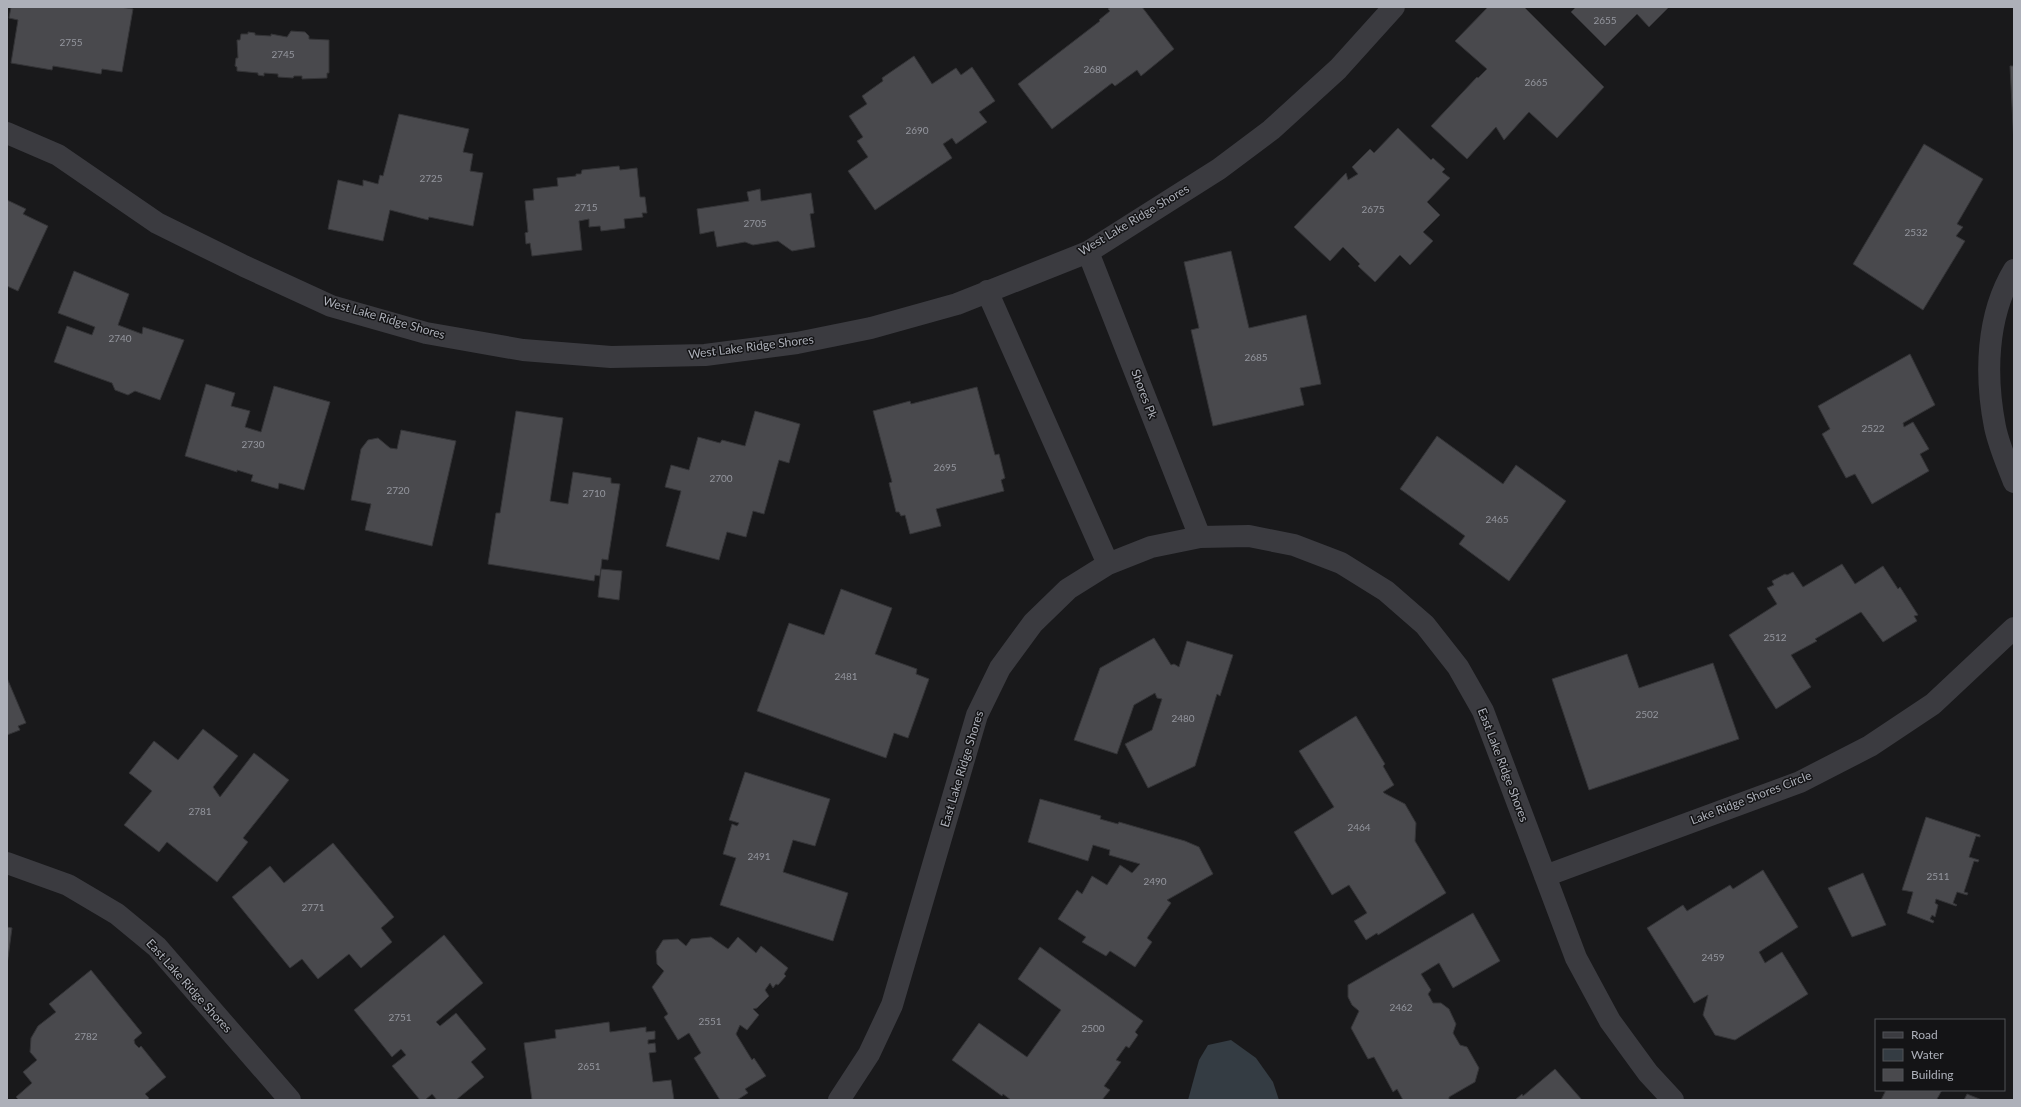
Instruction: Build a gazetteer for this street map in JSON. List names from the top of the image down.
{
  "streets": {
    "street": [
      "West Lake Ridge Shores",
      "Shores Pk",
      "East Lake Ridge Shores",
      "Lake Ridge Shores Circle"
    ]
  },
  "crossings": [
    ["West Lake Ridge Shores", "Shores Pk"],
    ["Shores Pk", "East Lake Ridge Shores"],
    ["East Lake Ridge Shores", "Lake Ridge Shores Circle"]
  ],
  "house_numbers": [
    "2655",
    "2755",
    "2745",
    "2680",
    "2665",
    "2690",
    "2725",
    "2715",
    "2675",
    "2705",
    "2532",
    "2740",
    "2685",
    "2522",
    "2730",
    "2695",
    "2700",
    "2720",
    "2710",
    "2465",
    "2512",
    "2481",
    "2502",
    "2480",
    "2781",
    "2464",
    "2491",
    "2511",
    "2490",
    "2771",
    "2459",
    "2462",
    "2751",
    "2551",
    "2500",
    "2782",
    "2651"
  ],
  "legend": ["Road", "Water", "Building"]
}
